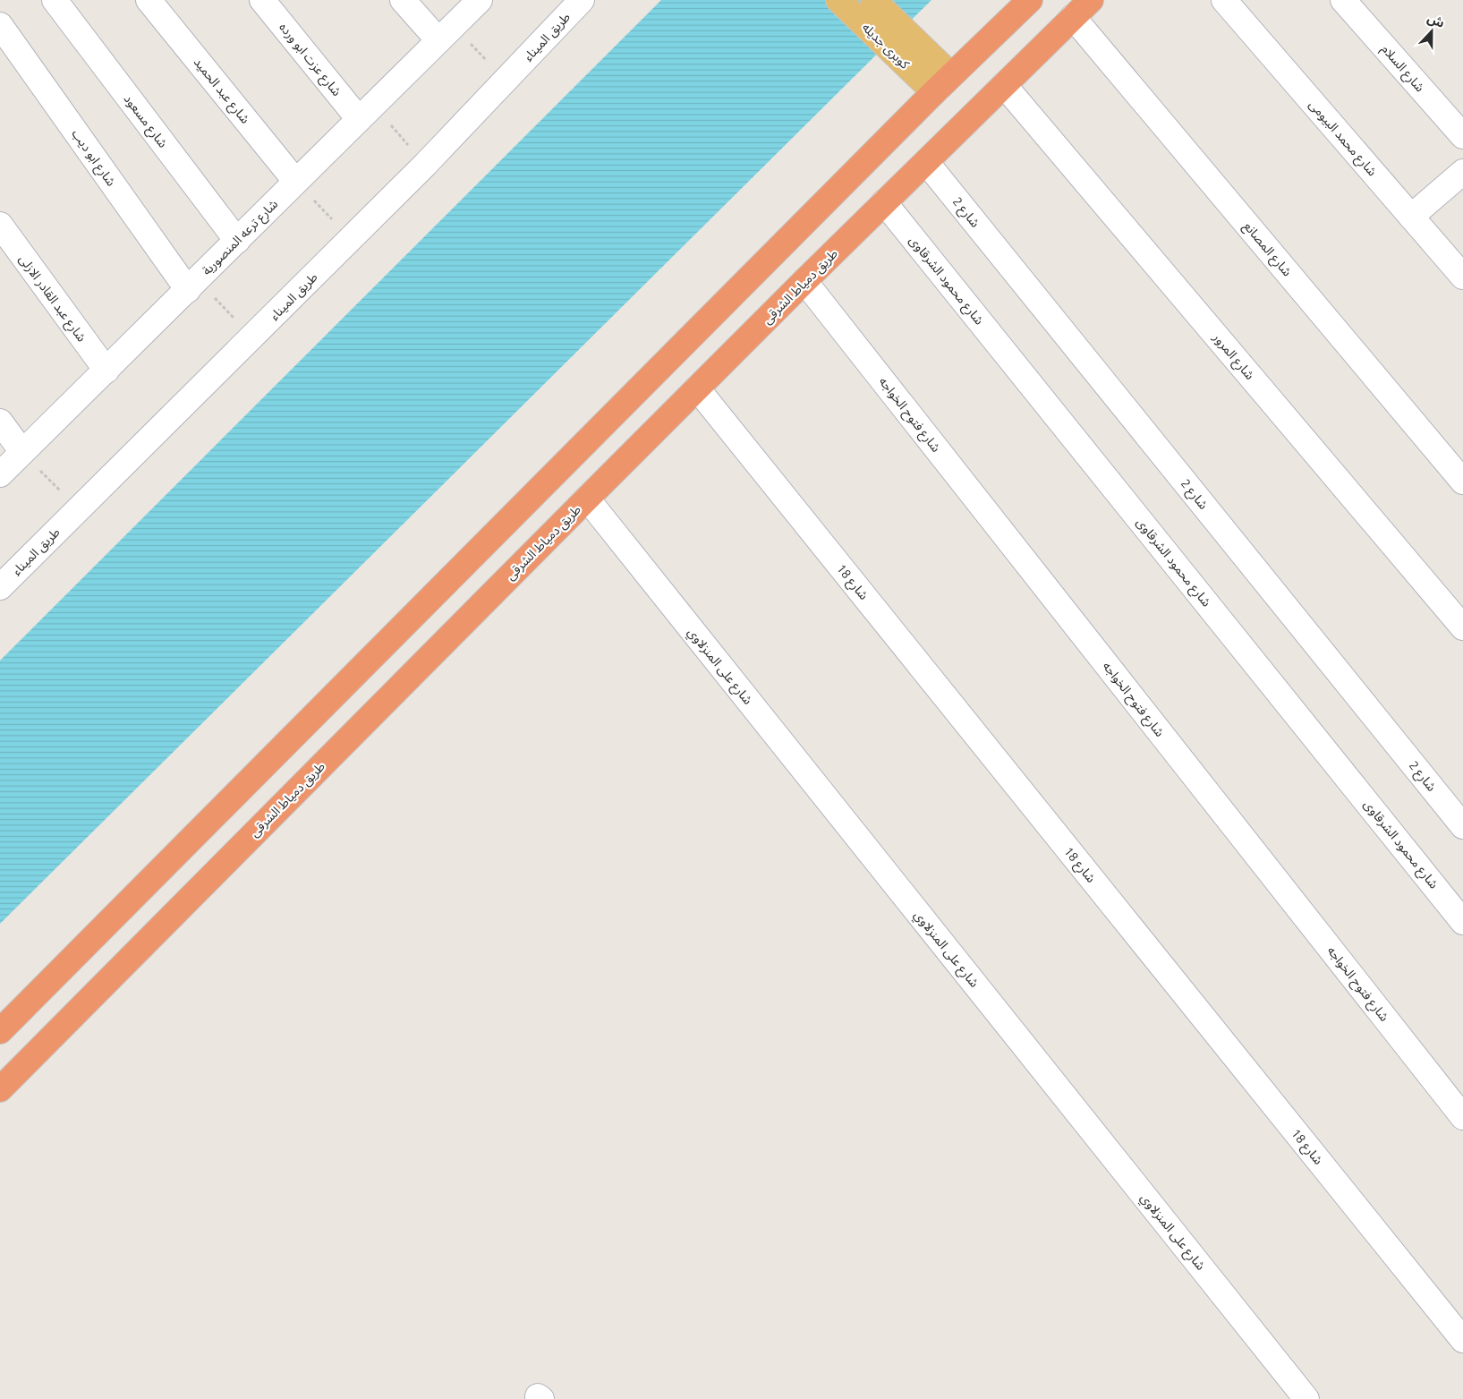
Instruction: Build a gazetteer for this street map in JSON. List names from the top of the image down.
{
  "streets": {
    "highway": ["طريق دمياط الشرقى"],
    "main road": ["كوبرى جديله"],
    "street": [
      "طريق الميناء",
      "شارع عزت ابو ورده",
      "شارع السلام",
      "شارع عبد الحميد",
      "شارع مسعود",
      "شارع محمد البيومى",
      "شارع ابو ديب",
      "شارع 2",
      "شارع ترعه المنصورية",
      "شارع المصانع",
      "شارع محمود الشرقاوى",
      "شارع عبد القادر الازلى",
      "شارع المرور",
      "شارع فتوح الخواجه",
      "شارع 18",
      "شارع على المنزلاوي"
    ]
  },
  "crossings": [
    ["شارع عزت ابو ورده", "شارع ترعه المنصورية"],
    ["شارع عبد الحميد", "شارع ترعه المنصورية"],
    ["شارع مسعود", "شارع ترعه المنصورية"],
    ["شارع ابو ديب", "شارع ترعه المنصورية"],
    ["شارع 2", "طريق دمياط الشرقى"],
    ["شارع ترعه المنصورية", "شارع عبد القادر الازلى"],
    ["شارع المصانع", "طريق دمياط الشرقى"],
    ["شارع محمود الشرقاوى", "طريق دمياط الشرقى"],
    ["طريق دمياط الشرقى", "شارع المرور"],
    ["طريق دمياط الشرقى", "شارع فتوح الخواجه"],
    ["طريق دمياط الشرقى", "شارع 18"],
    ["طريق دمياط الشرقى", "شارع على المنزلاوي"]
  ],
  "north": "top"
}
